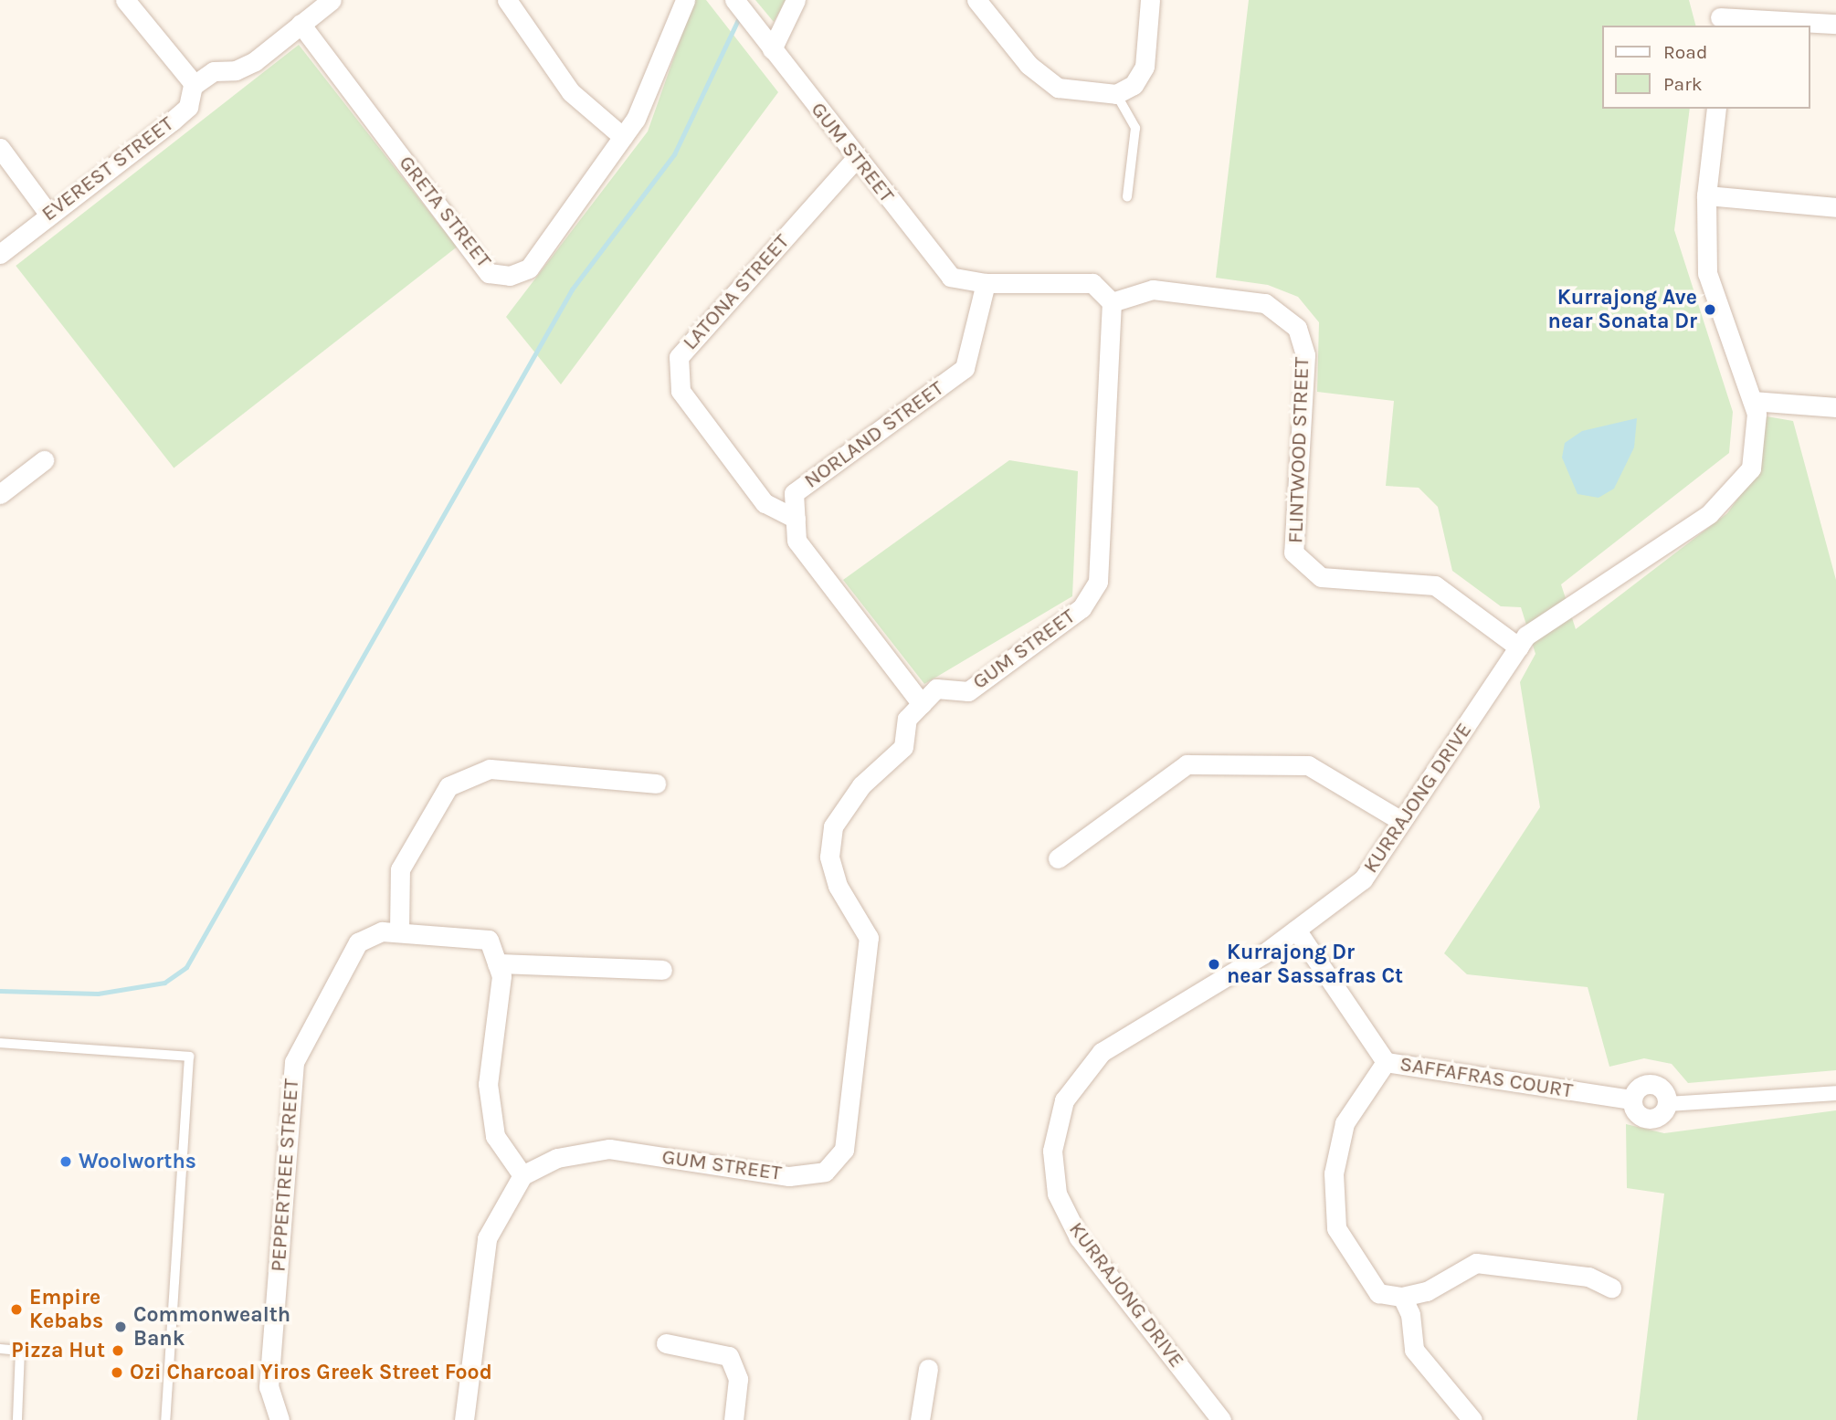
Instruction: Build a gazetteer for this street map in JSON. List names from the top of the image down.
{
  "streets": {
    "street": [
      "GUM STREET",
      "EVEREST STREET",
      "GRETA STREET",
      "LATONA STREET",
      "NORLAND STREET",
      "FLINTWOOD STREET",
      "KURRAJONG DRIVE",
      "SAFFAFRAS COURT",
      "PEPPERTREE STREET"
    ]
  },
  "crossings": [
    ["GUM STREET", "LATONA STREET"],
    ["GUM STREET", "NORLAND STREET"],
    ["GUM STREET", "FLINTWOOD STREET"],
    ["GUM STREET", "PEPPERTREE STREET"],
    ["LATONA STREET", "NORLAND STREET"],
    ["FLINTWOOD STREET", "KURRAJONG DRIVE"],
    ["KURRAJONG DRIVE", "SAFFAFRAS COURT"]
  ],
  "places": [
    "Kurrajong Ave near Sonata Dr",
    "Kurrajong Dr near Sassafras Ct",
    "Woolworths",
    "Empire Kebabs",
    "Commonwealth Bank",
    "Pizza Hut",
    "Ozi Charcoal Yiros Greek Street Food"
  ],
  "legend": ["Road", "Park"]
}
